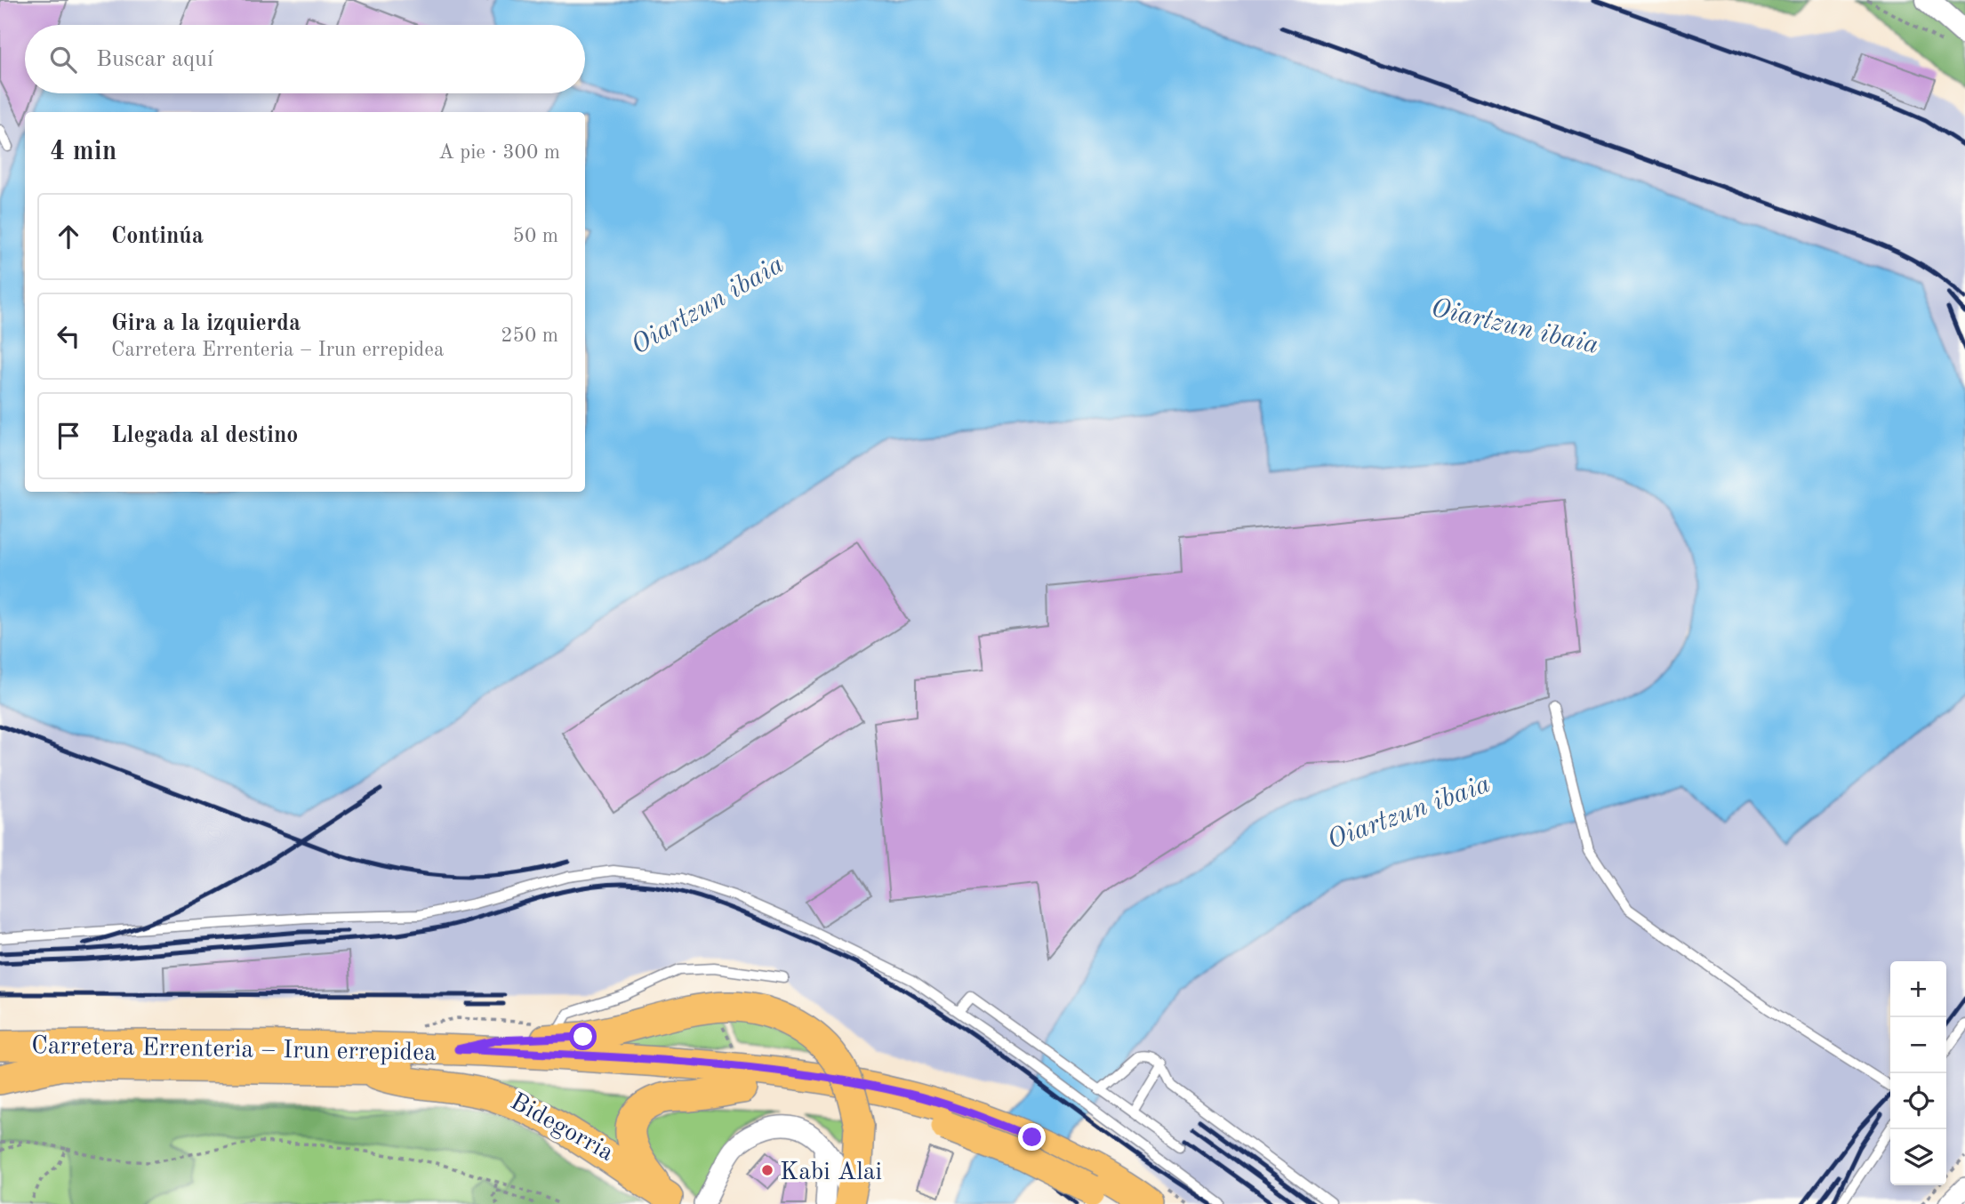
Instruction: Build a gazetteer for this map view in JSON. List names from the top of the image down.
{
  "streets": {
    "main road": ["Carretera Errenteria – Irun errepidea"]
  },
  "water": ["Oiartzun ibaia"],
  "places": ["Kabi Alai"],
  "page": {
    "search": "Buscar aquí",
    "heading": ["4 min", "A pie · 300 m"],
    "list": [
      ["Continúa", "50 m"],
      ["Gira a la izquierda", "Carretera Errenteria – Irun errepidea", "250 m"],
      "Llegada al destino"
    ],
    "map_buttons": ["+", "−"]
  }
}
